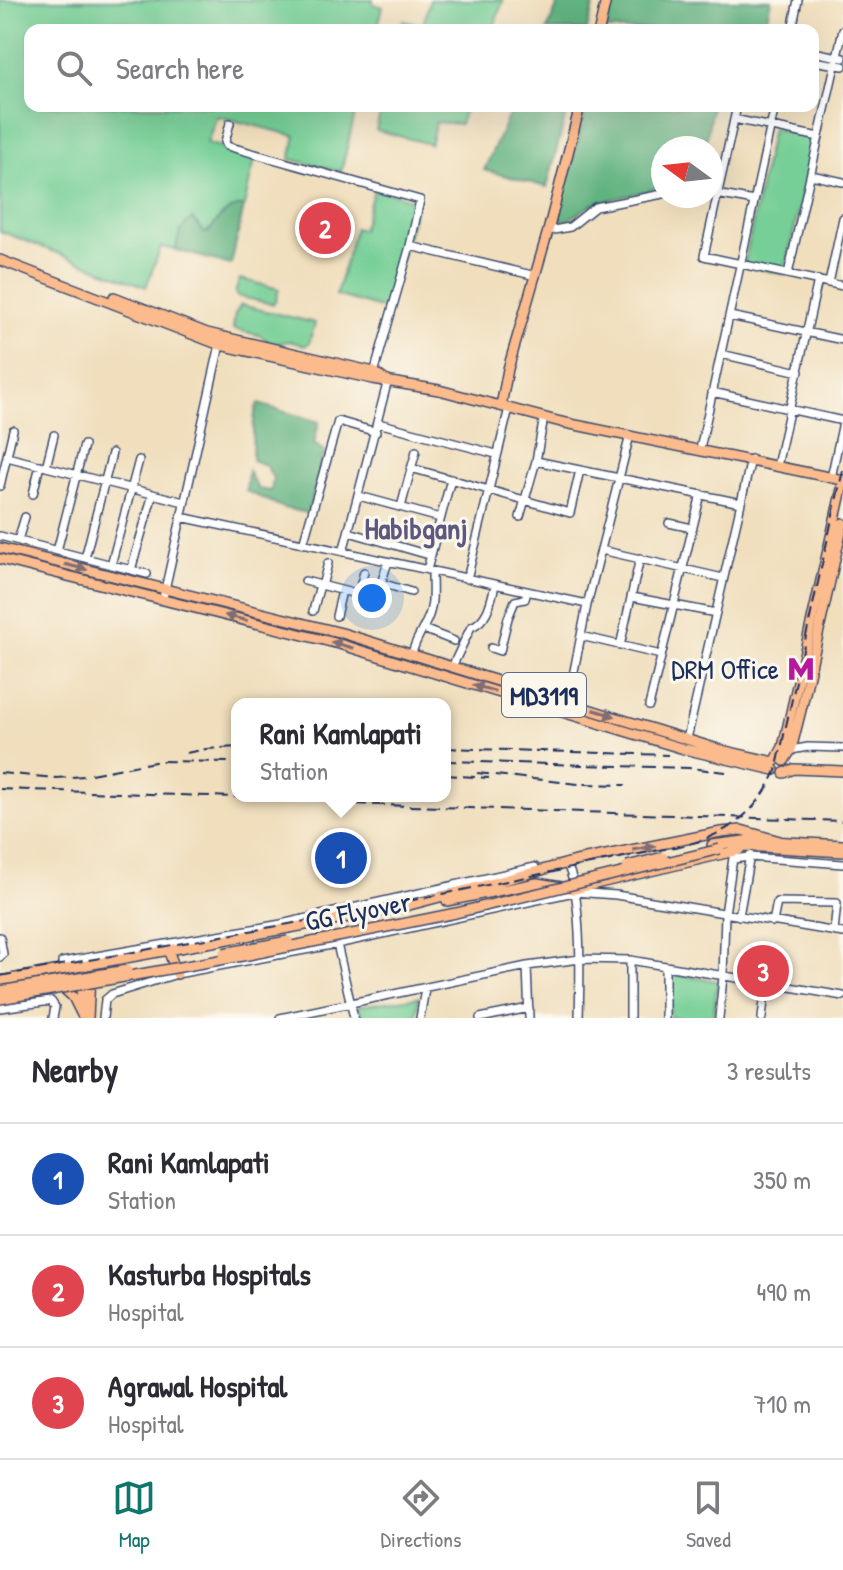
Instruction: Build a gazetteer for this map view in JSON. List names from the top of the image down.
{
  "streets": {
    "main road": ["MD3119", "GG Flyover"]
  },
  "districts": ["Habibganj"],
  "places": {
    "metro station": ["DRM Office"]
  },
  "north": "left",
  "page": {
    "search": "Search here",
    "pins": ["2", "1", "3"],
    "popup": ["Rani Kamlapati", "Station"],
    "heading": ["Nearby", "3 results"],
    "list": [
      {
        "mark": "1",
        "name": "Rani Kamlapati",
        "note": "Station",
        "value": "350 m"
      },
      {
        "mark": "2",
        "name": "Kasturba Hospitals",
        "note": "Hospital",
        "value": "490 m"
      },
      {
        "mark": "3",
        "name": "Agrawal Hospital",
        "note": "Hospital",
        "value": "710 m"
      }
    ],
    "nav": ["Map", "Directions", "Saved"]
  }
}
